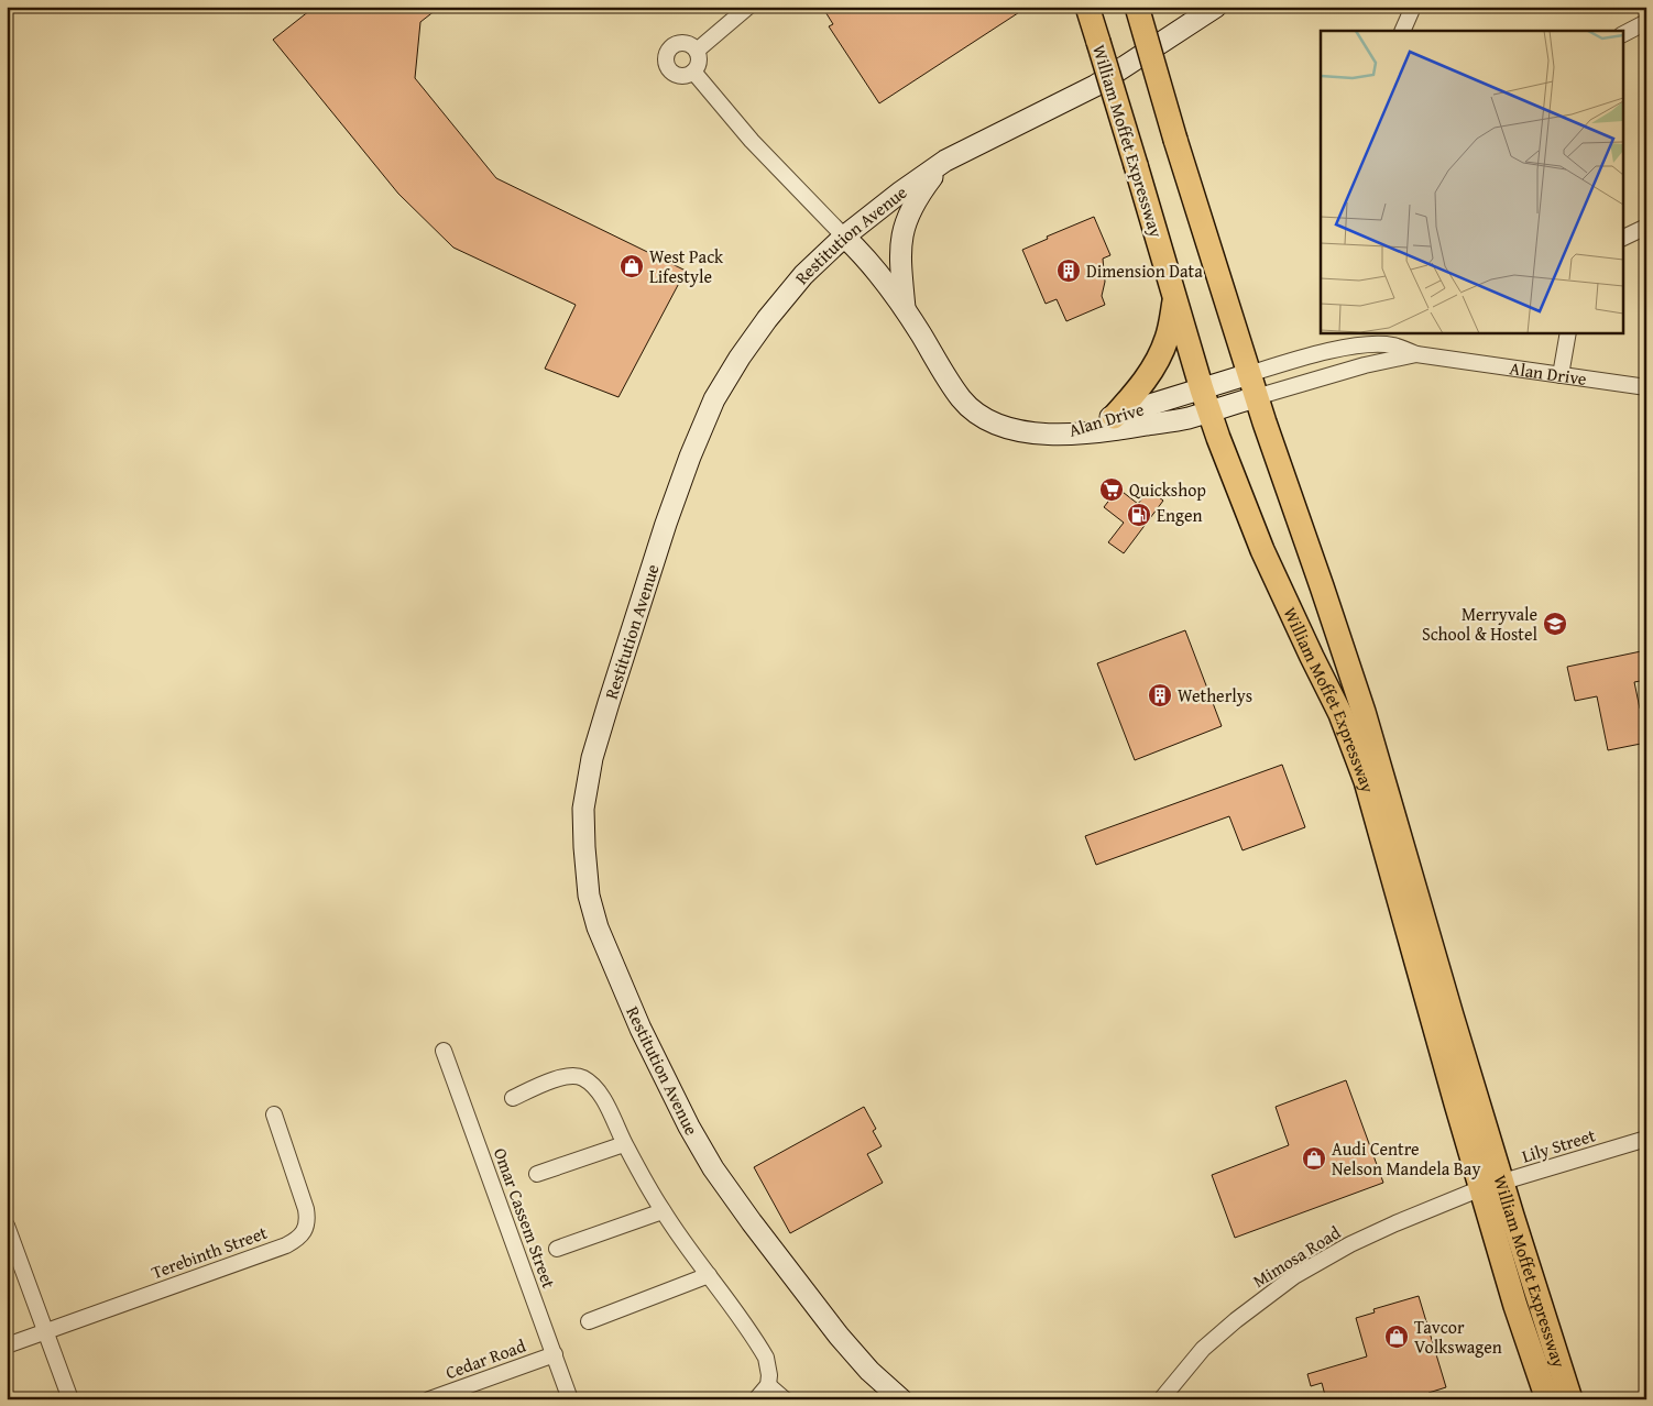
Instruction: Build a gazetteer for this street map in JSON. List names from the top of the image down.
{
  "streets": {
    "main road": ["William Moffet Expressway"],
    "street": [
      "Restitution Avenue",
      "Alan Drive",
      "Lily Street",
      "Omar Cassem Street",
      "Terebinth Street",
      "Mimosa Road",
      "Cedar Road"
    ]
  },
  "crossings": [
    ["William Moffet Expressway", "Alan Drive"],
    ["William Moffet Expressway", "Lily Street"],
    ["William Moffet Expressway", "Mimosa Road"],
    ["Lily Street", "Mimosa Road"],
    ["Omar Cassem Street", "Cedar Road"]
  ],
  "places": {
    "shop": ["West Pack Lifestyle", "Audi Centre Nelson Mandela Bay", "Tavcor Volkswagen"],
    "building": ["Dimension Data", "Wetherlys"],
    "supermarket": ["Quickshop"],
    "fuel station": ["Engen"],
    "school or university": ["Merryvale School & Hostel"]
  }
}
